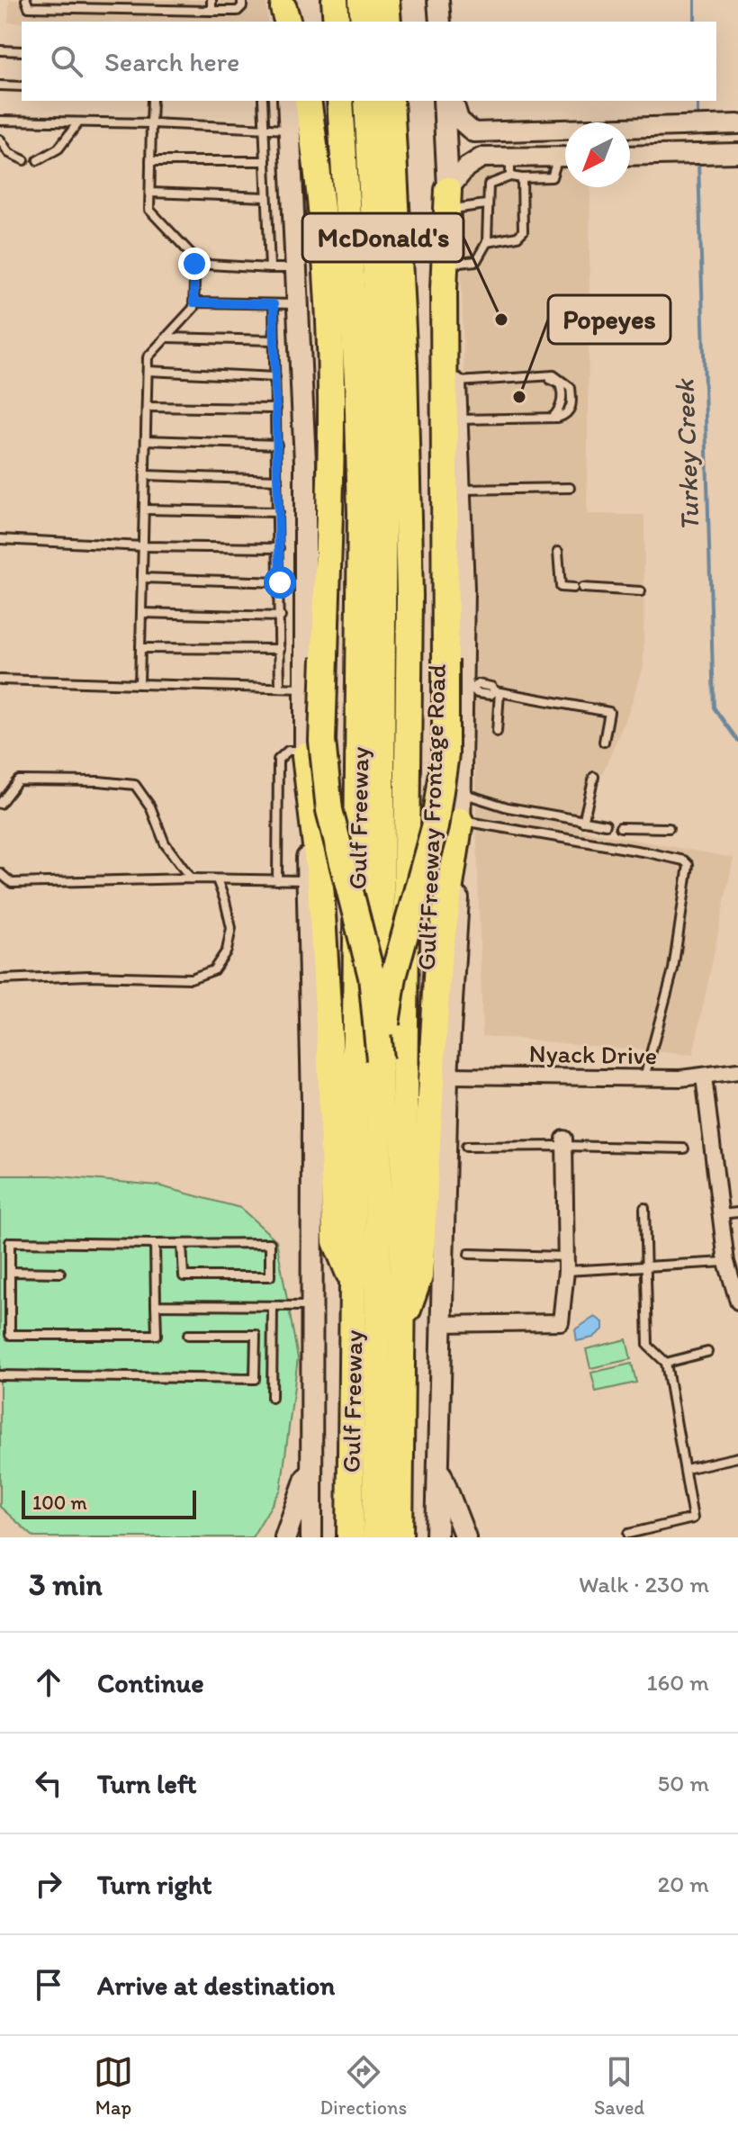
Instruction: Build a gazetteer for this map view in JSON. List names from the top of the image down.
{
  "streets": {
    "highway": ["Gulf Freeway"],
    "main road": ["Gulf Freeway Frontage Road"],
    "street": ["Nyack Drive"]
  },
  "crossings": [
    ["Gulf Freeway Frontage Road", "Nyack Drive"]
  ],
  "water": ["Turkey Creek"],
  "places": ["McDonald's", "Popeyes"],
  "scale_bar": "100 m",
  "north": "bottom left",
  "page": {
    "search": "Search here",
    "scale": "100 m",
    "heading": ["3 min", "Walk · 230 m"],
    "list": [
      ["Continue", "160 m"],
      ["Turn left", "50 m"],
      ["Turn right", "20 m"],
      "Arrive at destination"
    ],
    "nav": ["Map", "Directions", "Saved"]
  }
}
